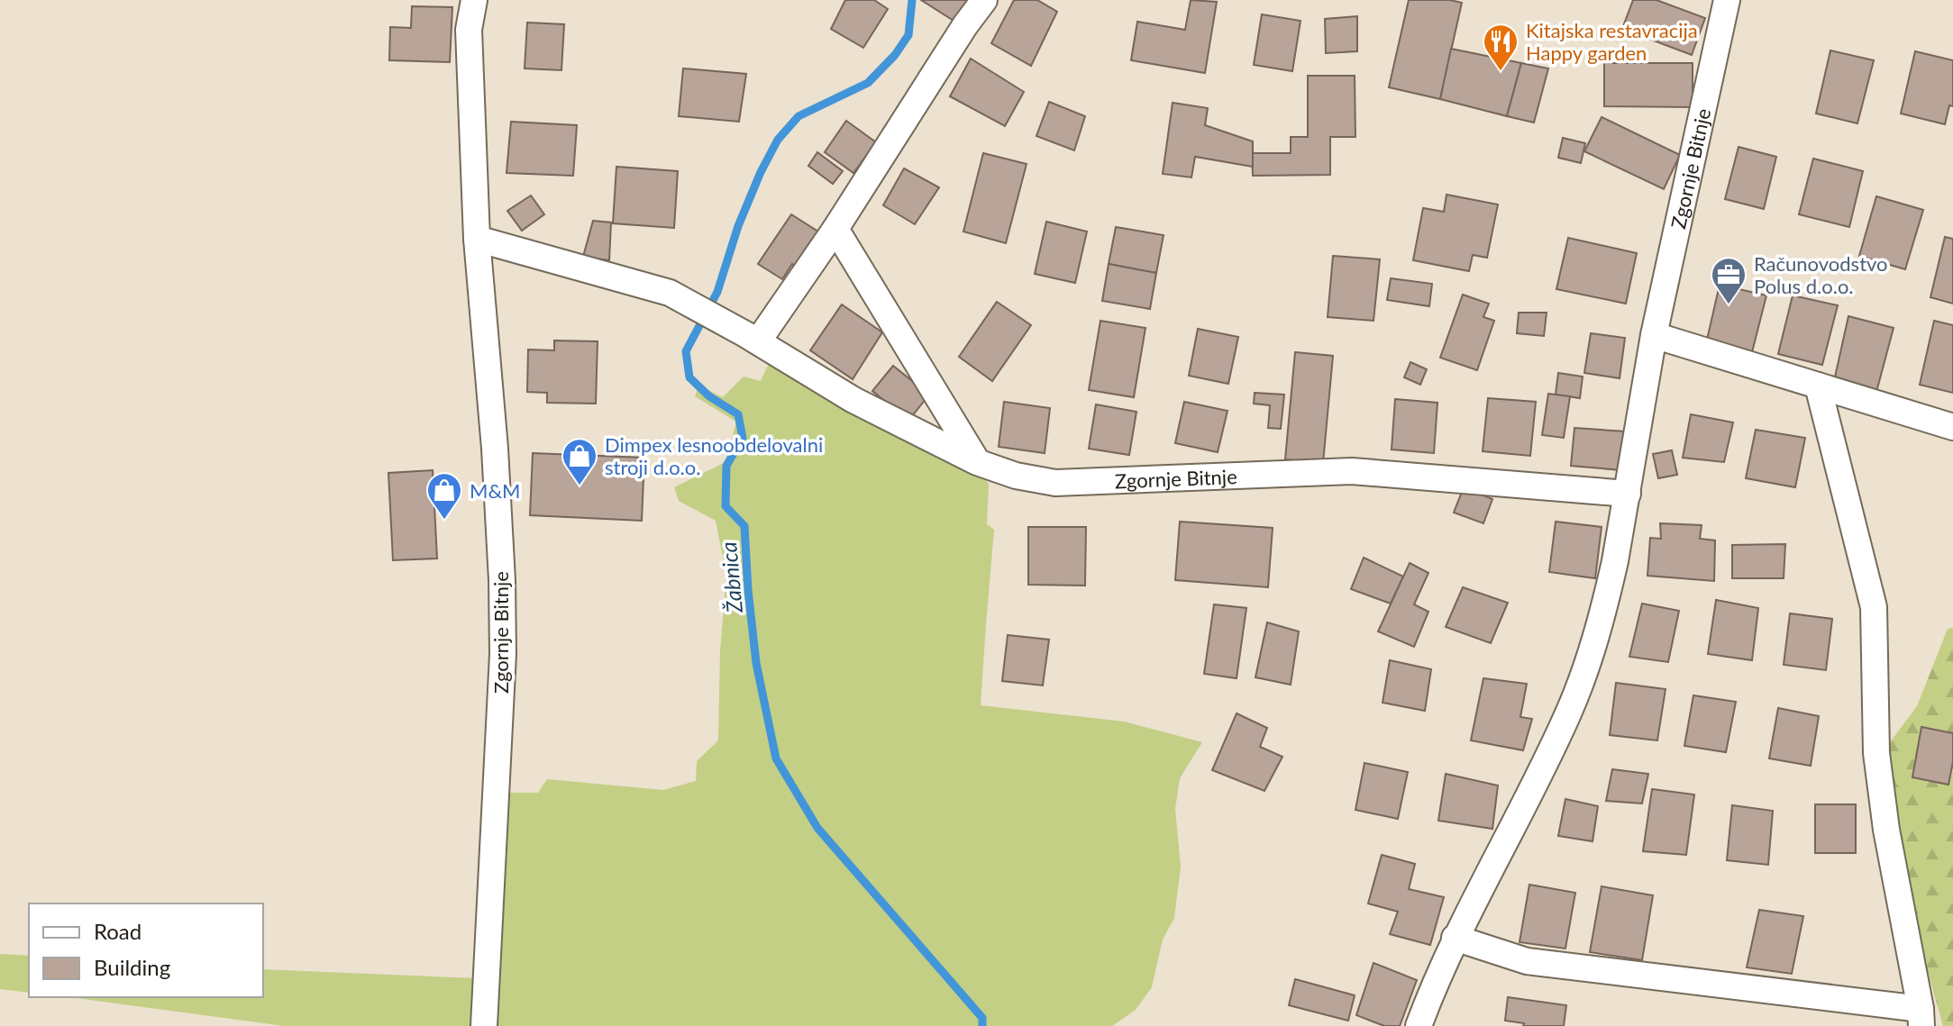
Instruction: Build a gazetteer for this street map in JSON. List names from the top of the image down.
{
  "streets": {
    "street": ["Zgornje Bitnje"]
  },
  "water": ["Žabnica"],
  "places": {
    "restaurant": ["Kitajska restavracija Happy garden"],
    "office": ["Računovodstvo Polus d.o.o."],
    "shop": ["Dimpex lesnoobdelovalni stroji d.o.o.", "M&M"]
  },
  "legend": ["Road", "Building"]
}
